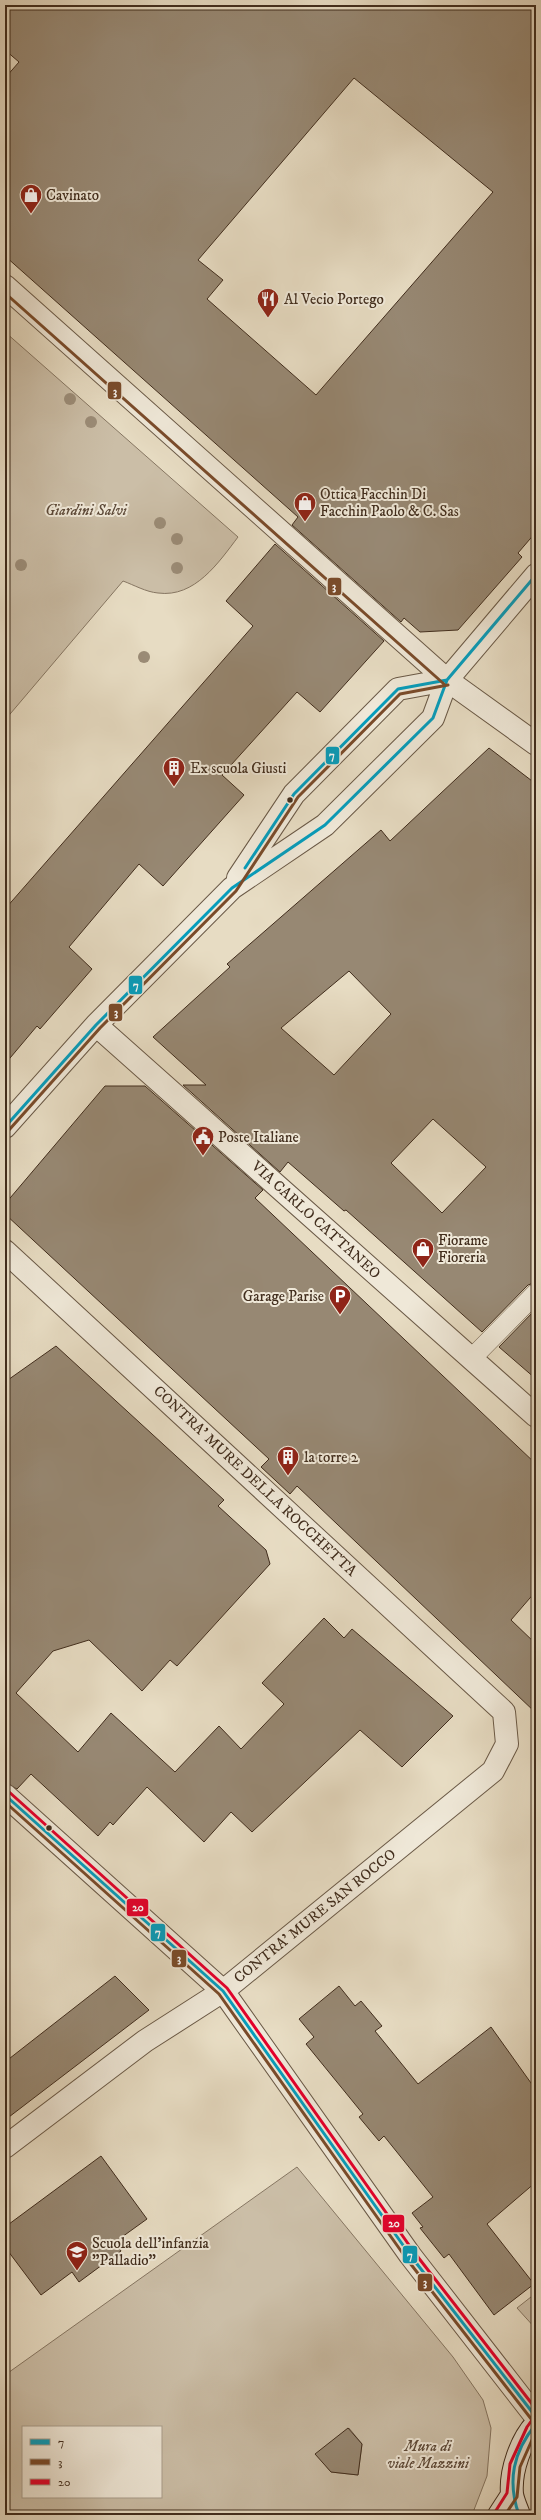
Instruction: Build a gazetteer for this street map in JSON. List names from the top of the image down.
{
  "streets": {
    "street": ["VIA CARLO CATTANEO", "CONTRA' MURE DELLA ROCCHETTA", "CONTRA' MURE SAN ROCCO"]
  },
  "crossings": [
    ["CONTRA' MURE DELLA ROCCHETTA", "CONTRA' MURE SAN ROCCO"]
  ],
  "parks": ["Giardini Salvi", "Mura di viale Mazzini"],
  "places": {
    "shop": ["Cavinato", "Ottica Facchin Di Facchin Paolo & C. Sas", "Fiorame Fioreria"],
    "restaurant": ["Al Vecio Portego"],
    "building": ["Ex scuola Giusti", "la torre 2"],
    "public building": ["Poste Italiane"],
    "parking": ["Garage Parise"],
    "school or university": ["Scuola dell'infanzia \"Palladio\""]
  },
  "lines": ["transit line 3", "transit line 7", "transit line 20"],
  "legend": ["7", "3", "20"]
}
